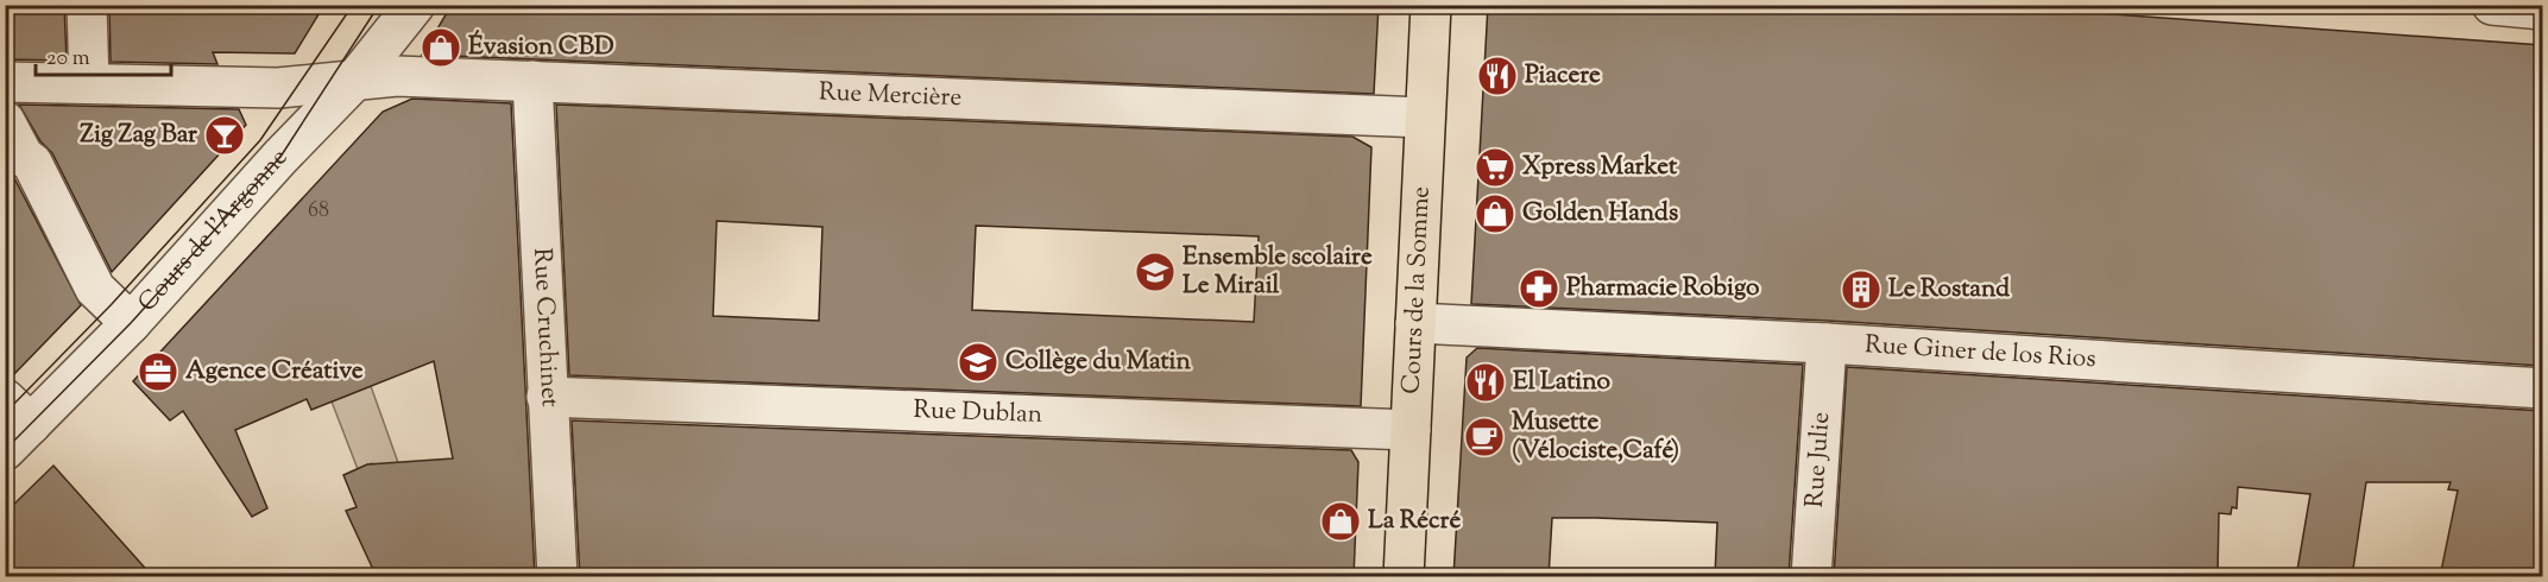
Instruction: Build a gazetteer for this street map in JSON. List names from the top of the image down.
{
  "streets": {
    "main road": ["Cours de la Somme"],
    "street": [
      "Rue Mercière",
      "Cours de l'Argonne",
      "Rue Cruchinet",
      "Rue Giner de los Rios",
      "Rue Dublan",
      "Rue Julie"
    ]
  },
  "crossings": [
    ["Rue Mercière", "Cours de l'Argonne"],
    ["Rue Mercière", "Cours de la Somme"],
    ["Rue Mercière", "Rue Cruchinet"],
    ["Cours de la Somme", "Rue Giner de los Rios"],
    ["Cours de la Somme", "Rue Dublan"],
    ["Rue Cruchinet", "Rue Dublan"],
    ["Rue Giner de los Rios", "Rue Julie"]
  ],
  "places": {
    "shop": ["Évasion CBD", "Golden Hands", "La Récré"],
    "restaurant": ["Piacere", "El Latino"],
    "bar": ["Zig Zag Bar"],
    "supermarket": ["Xpress Market"],
    "school or university": ["Ensemble scolaire Le Mirail", "Collège du Matin"],
    "pharmacy": ["Pharmacie Robigo"],
    "building": ["Le Rostand"],
    "office": ["Agence Créative"],
    "cafe": ["Musette (Vélociste,Café)"]
  },
  "house_numbers": ["68"],
  "scale_bar": "20 m"
}
